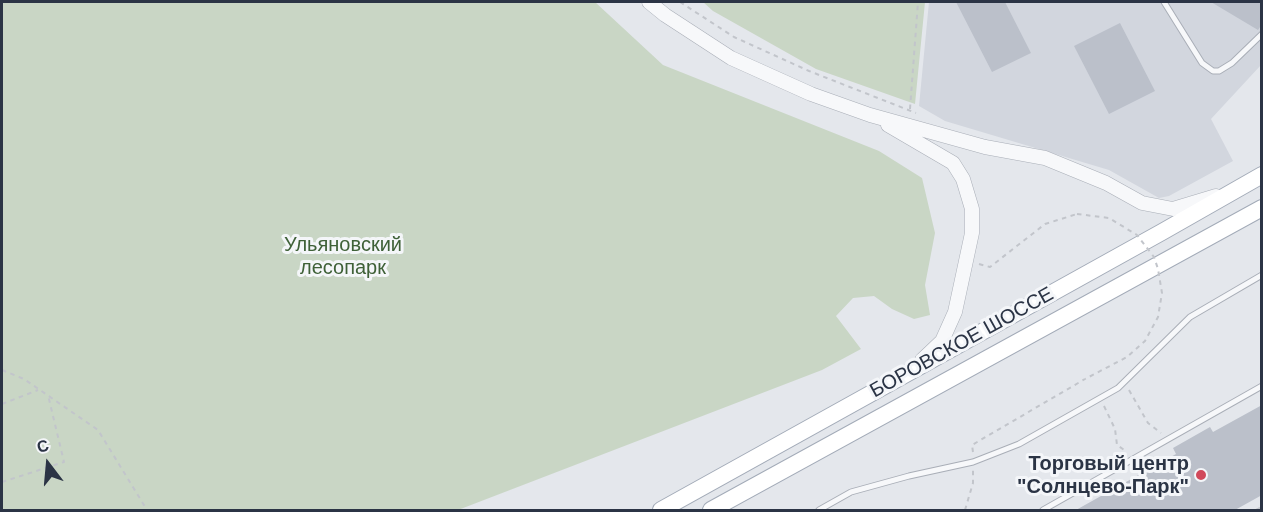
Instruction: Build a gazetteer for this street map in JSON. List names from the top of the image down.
{
  "streets": {
    "main road": ["БОРОВСКОЕ ШОССЕ"]
  },
  "parks": ["Ульяновский лесопарк"],
  "places": ["Торговый центр \"Солнцево-Парк\""],
  "north": "top"
}
